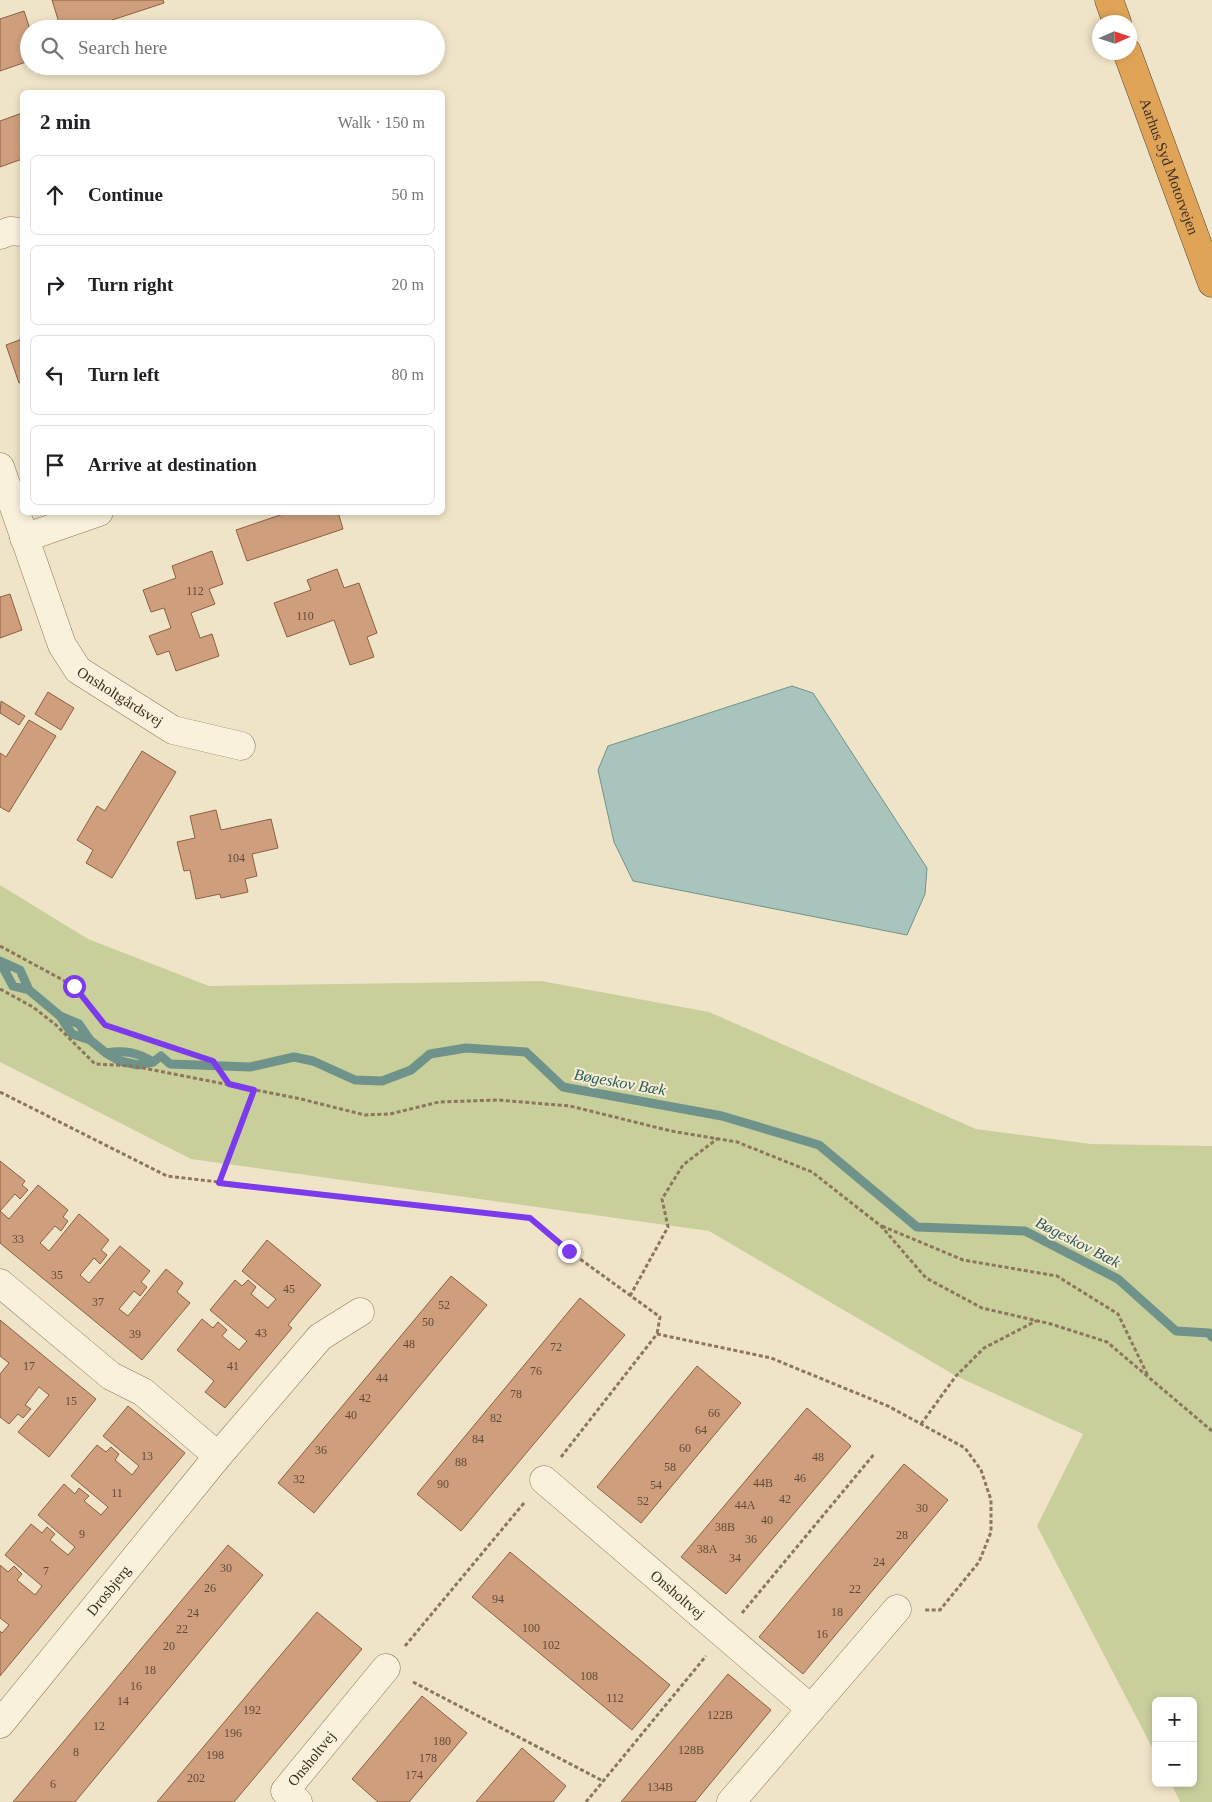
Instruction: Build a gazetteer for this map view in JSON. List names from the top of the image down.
{
  "streets": {
    "highway": ["Aarhus Syd Motorvejen"],
    "street": ["Onsholtgårdsvej", "Drosbjerg", "Onsholtvej"]
  },
  "water": ["Bøgeskov Bæk"],
  "house_numbers": [
    "112",
    "110",
    "104",
    "33",
    "35",
    "45",
    "37",
    "52",
    "50",
    "43",
    "39",
    "48",
    "72",
    "17",
    "41",
    "76",
    "44",
    "78",
    "42",
    "15",
    "66",
    "40",
    "82",
    "64",
    "84",
    "60",
    "36",
    "13",
    "48",
    "88",
    "58",
    "46",
    "32",
    "44B",
    "90",
    "54",
    "11",
    "42",
    "52",
    "44A",
    "30",
    "40",
    "38B",
    "9",
    "28",
    "36",
    "38A",
    "34",
    "24",
    "30",
    "7",
    "26",
    "22",
    "94",
    "18",
    "24",
    "100",
    "22",
    "16",
    "102",
    "20",
    "18",
    "108",
    "16",
    "112",
    "14",
    "192",
    "122B",
    "12",
    "196",
    "180",
    "128B",
    "8",
    "198",
    "178",
    "174",
    "202",
    "6",
    "134B"
  ],
  "north": "right",
  "page": {
    "search": "Search here",
    "heading": ["2 min", "Walk · 150 m"],
    "list": [
      ["Continue", "50 m"],
      ["Turn right", "20 m"],
      ["Turn left", "80 m"],
      "Arrive at destination"
    ],
    "map_buttons": ["+", "−"]
  }
}
